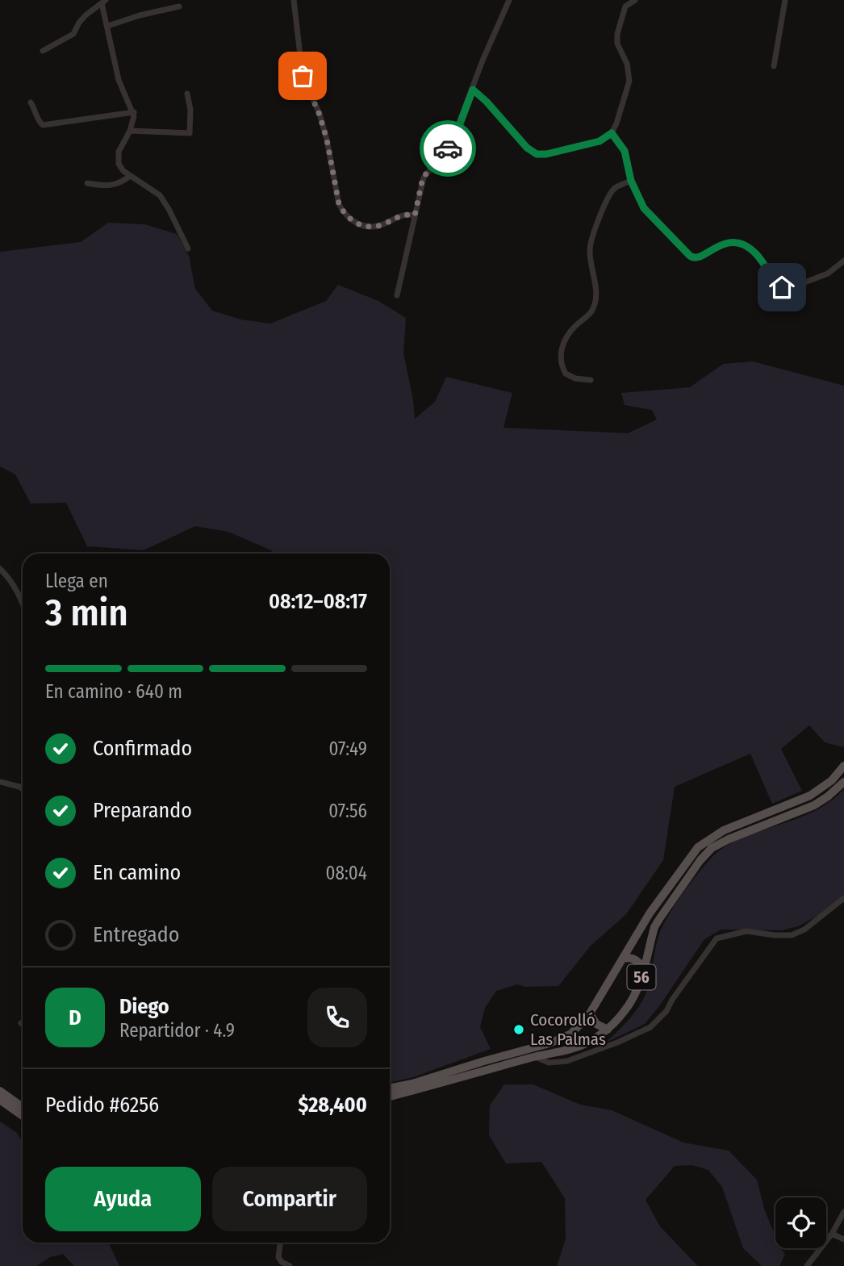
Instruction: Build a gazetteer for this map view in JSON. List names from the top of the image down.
{
  "streets": {
    "main road": ["56"]
  },
  "places": ["Cocorolló Las Palmas"],
  "page": {
    "heading": ["3 min", "Llega en", "08:12–08:17"],
    "panel": [
      "Diego",
      "Repartidor · 4.9",
      "Pedido #6256",
      "$28,400"
    ],
    "bar": "En camino · 640 m",
    "list": [
      ["Confirmado", "07:49"],
      ["Preparando", "07:56"],
      ["En camino", "08:04"],
      "Entregado"
    ],
    "round": "D",
    "buttons": ["Ayuda", "Compartir"]
  }
}
